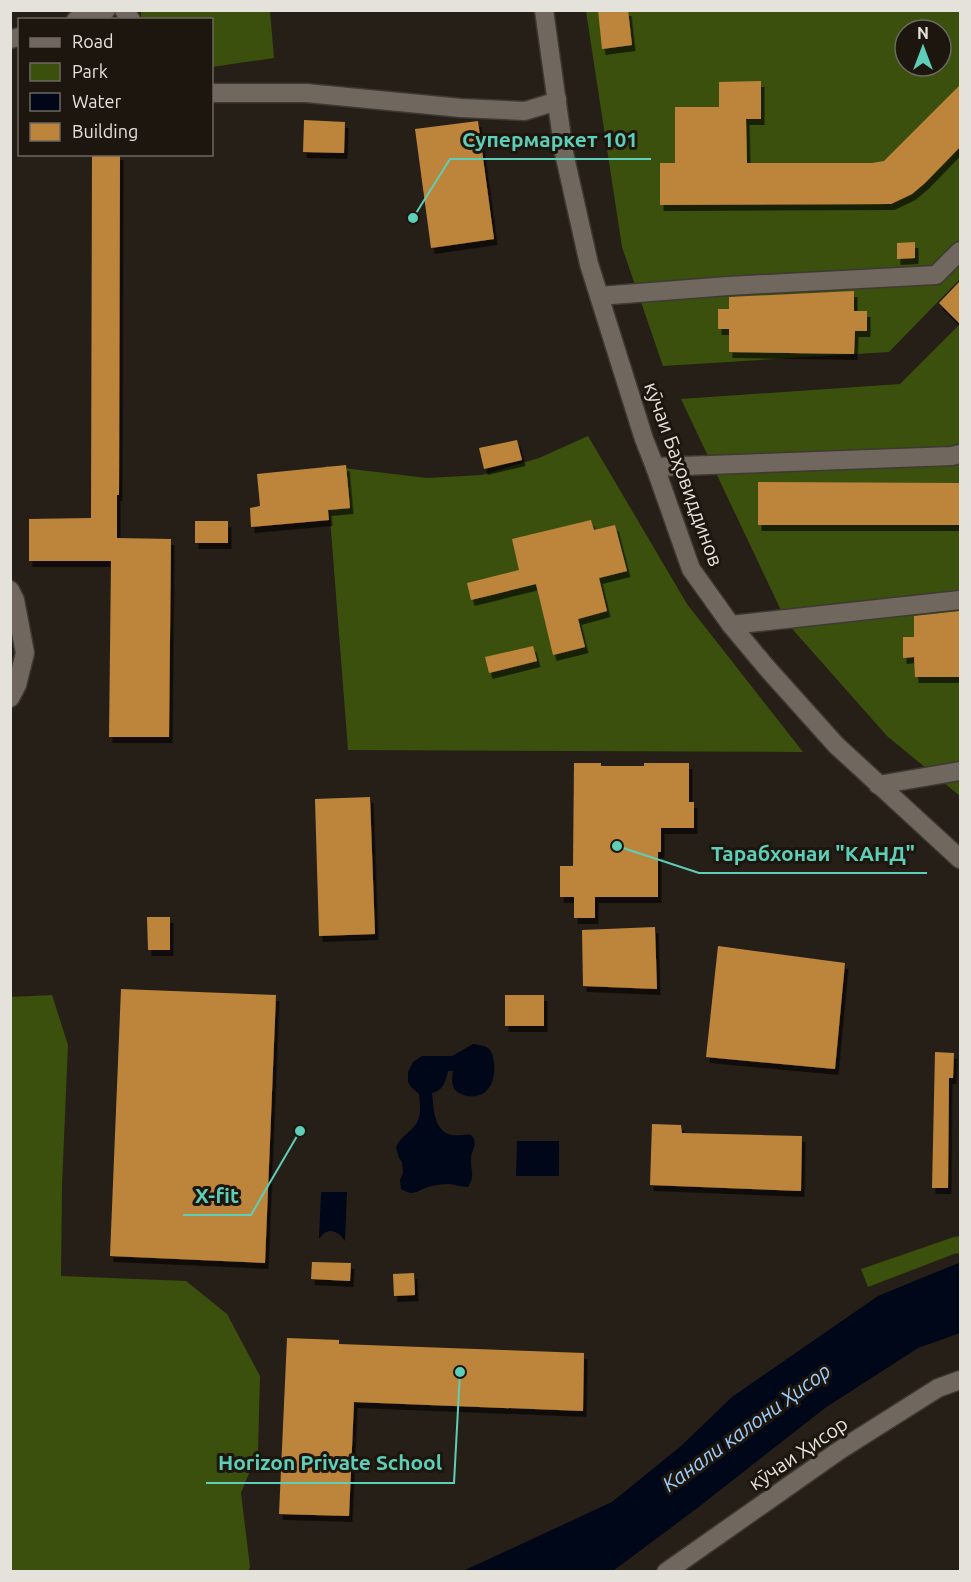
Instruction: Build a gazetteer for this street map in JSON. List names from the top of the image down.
{
  "streets": {
    "street": ["кӯчаи Баҳовиддинов", "кӯчаи Ҳисор"]
  },
  "water": ["Канали калони Ҳисор"],
  "places": [
    "Супермаркет 101",
    "Тарабхонаи \"КАНД\"",
    "X-fit",
    "Horizon Private School"
  ],
  "legend": [
    "Road",
    "Park",
    "Water",
    "Building"
  ],
  "north": "top"
}
